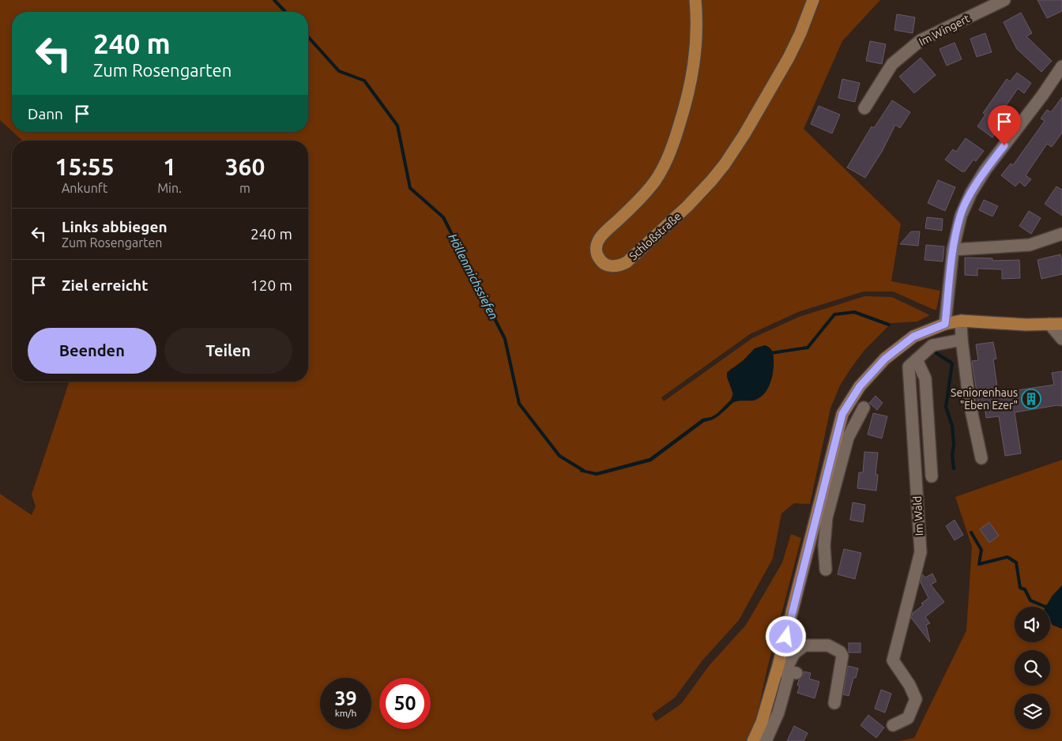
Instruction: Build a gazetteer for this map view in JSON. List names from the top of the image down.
{
  "streets": {
    "main road": ["Schloßstraße"],
    "street": ["Im Wingert", "Im Wald"]
  },
  "water": ["Höllenmichssiefen"],
  "places": {
    "building": ["Seniorenhaus \"Eben Ezer\""]
  },
  "page": {
    "turn": ["240 m", "Zum Rosengarten"],
    "then": "Dann",
    "eta": [
      "15:55",
      "Ankunft",
      "1",
      "Min.",
      "360",
      "m"
    ],
    "list": [
      {
        "name": "Links abbiegen",
        "note": "Zum Rosengarten",
        "value": "240 m"
      },
      {
        "name": "Ziel erreicht",
        "value": "120 m"
      }
    ],
    "buttons": ["Beenden", "Teilen"],
    "speed": "39 km/h",
    "limit": "50"
  }
}
